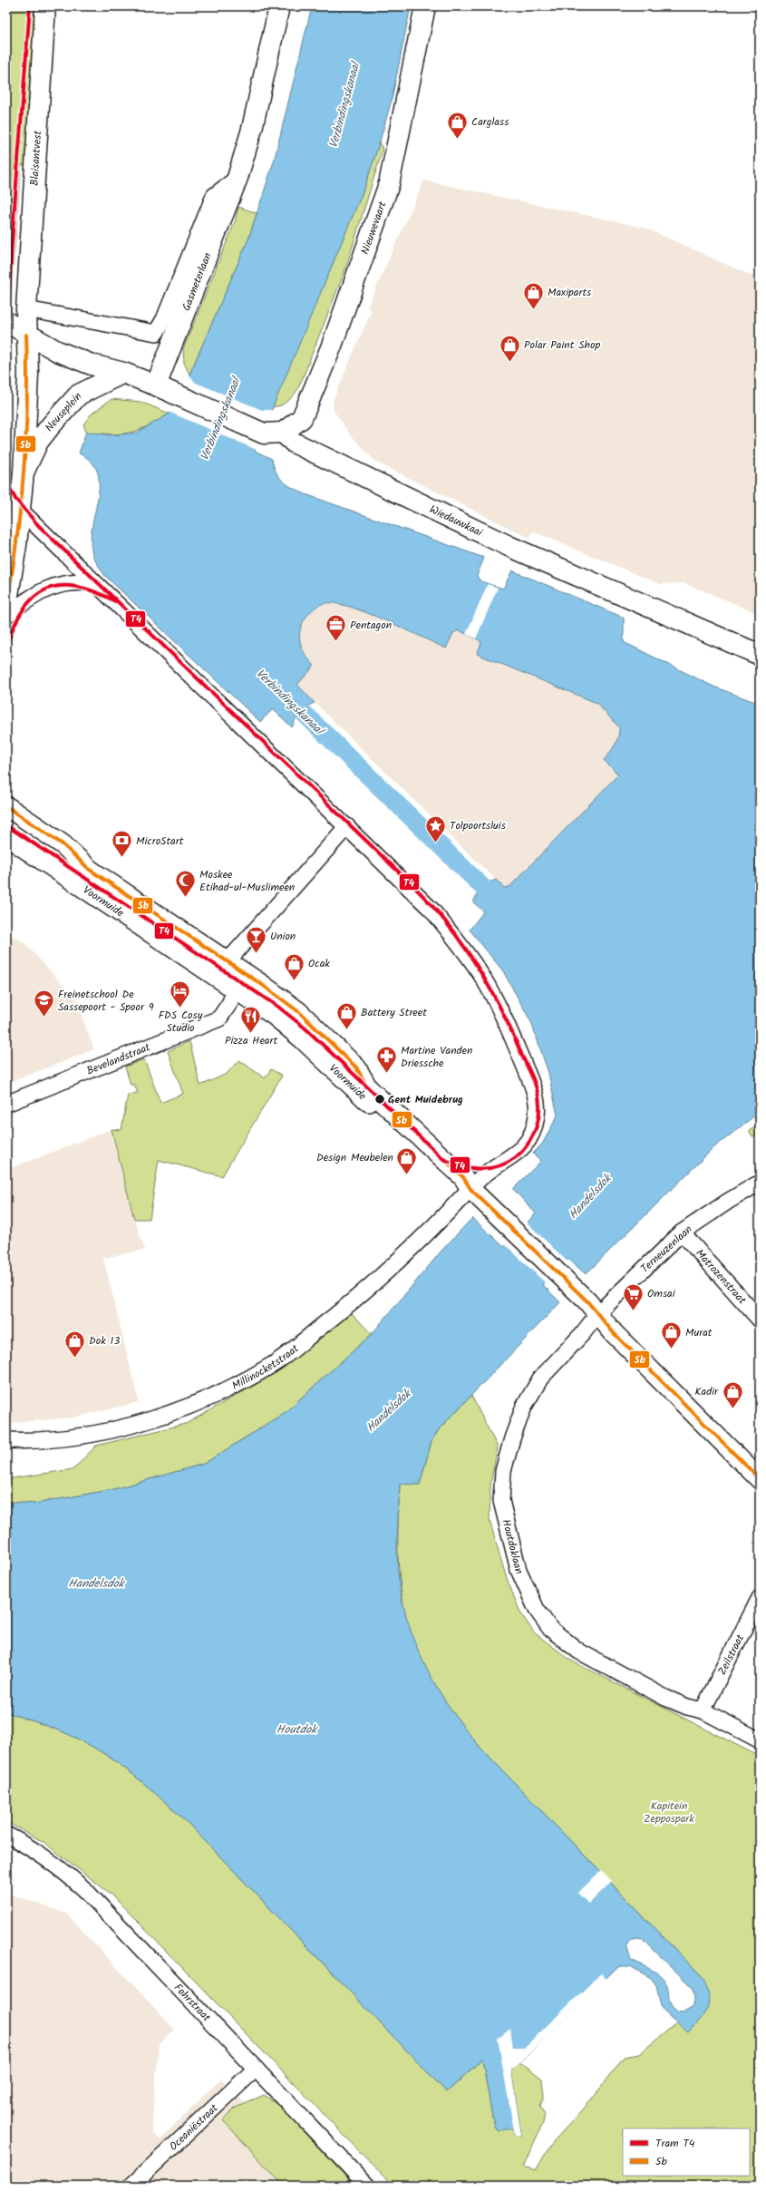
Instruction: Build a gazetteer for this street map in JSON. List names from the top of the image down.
{
  "streets": {
    "main road": [
      "Blaisantvest",
      "Nieuwevaart",
      "Gasmeterlaan",
      "Neuseplein",
      "Wiedauwkaai"
    ],
    "street": [
      "Voormuide",
      "Bevelandstraat",
      "Terneuzenlaan",
      "Matrozenstraat",
      "Millinocketstraat",
      "Houtdoklaan",
      "Zeilstraat",
      "Fohrstraat",
      "Oceaniëstraat"
    ]
  },
  "crossings": [
    ["Blaisantvest", "Gasmeterlaan"],
    ["Blaisantvest", "Neuseplein"],
    ["Nieuwevaart", "Wiedauwkaai"],
    ["Voormuide", "Bevelandstraat"],
    ["Voormuide", "Millinocketstraat"],
    ["Terneuzenlaan", "Matrozenstraat"],
    ["Terneuzenlaan", "Houtdoklaan"],
    ["Houtdoklaan", "Zeilstraat"],
    ["Fohrstraat", "Oceaniëstraat"]
  ],
  "water": ["Verbindingskanaal", "Handelsdok", "Houtdok"],
  "parks": ["Kapitein Zeppospark"],
  "places": {
    "shop": [
      "Carglass",
      "Maxiparts",
      "Polar Paint Shop",
      "Ocak",
      "Battery Street",
      "Design Meubelen",
      "Murat",
      "Dok 13",
      "Kadir"
    ],
    "office": ["Pentagon"],
    "place": ["Tolpoortsluis"],
    "bank": ["MicroStart"],
    "mosque": ["Moskee Etihad-ul-Muslimeen"],
    "bar": ["Union"],
    "hotel": ["FDS Cosy Studio"],
    "school or university": ["Freinetschool De Sassepoort - Spoor 9"],
    "restaurant": ["Pizza Heart"],
    "pharmacy": ["Martine Vanden Driessche"],
    "other": ["Gent Muidebrug"],
    "supermarket": ["Omsai"]
  },
  "lines": ["tram line T4", "transit line 5b"],
  "legend": ["Tram T4", "5b"]
}
